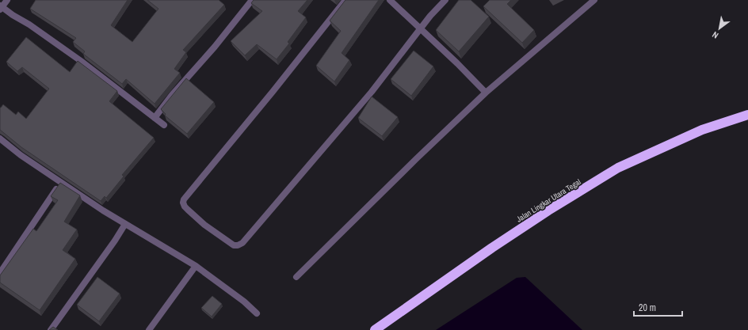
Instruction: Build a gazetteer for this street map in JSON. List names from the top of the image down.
{
  "streets": {
    "highway": ["Jalan Lingkar Utara Tegal"]
  },
  "scale_bar": "20 m",
  "north": "bottom left"
}
